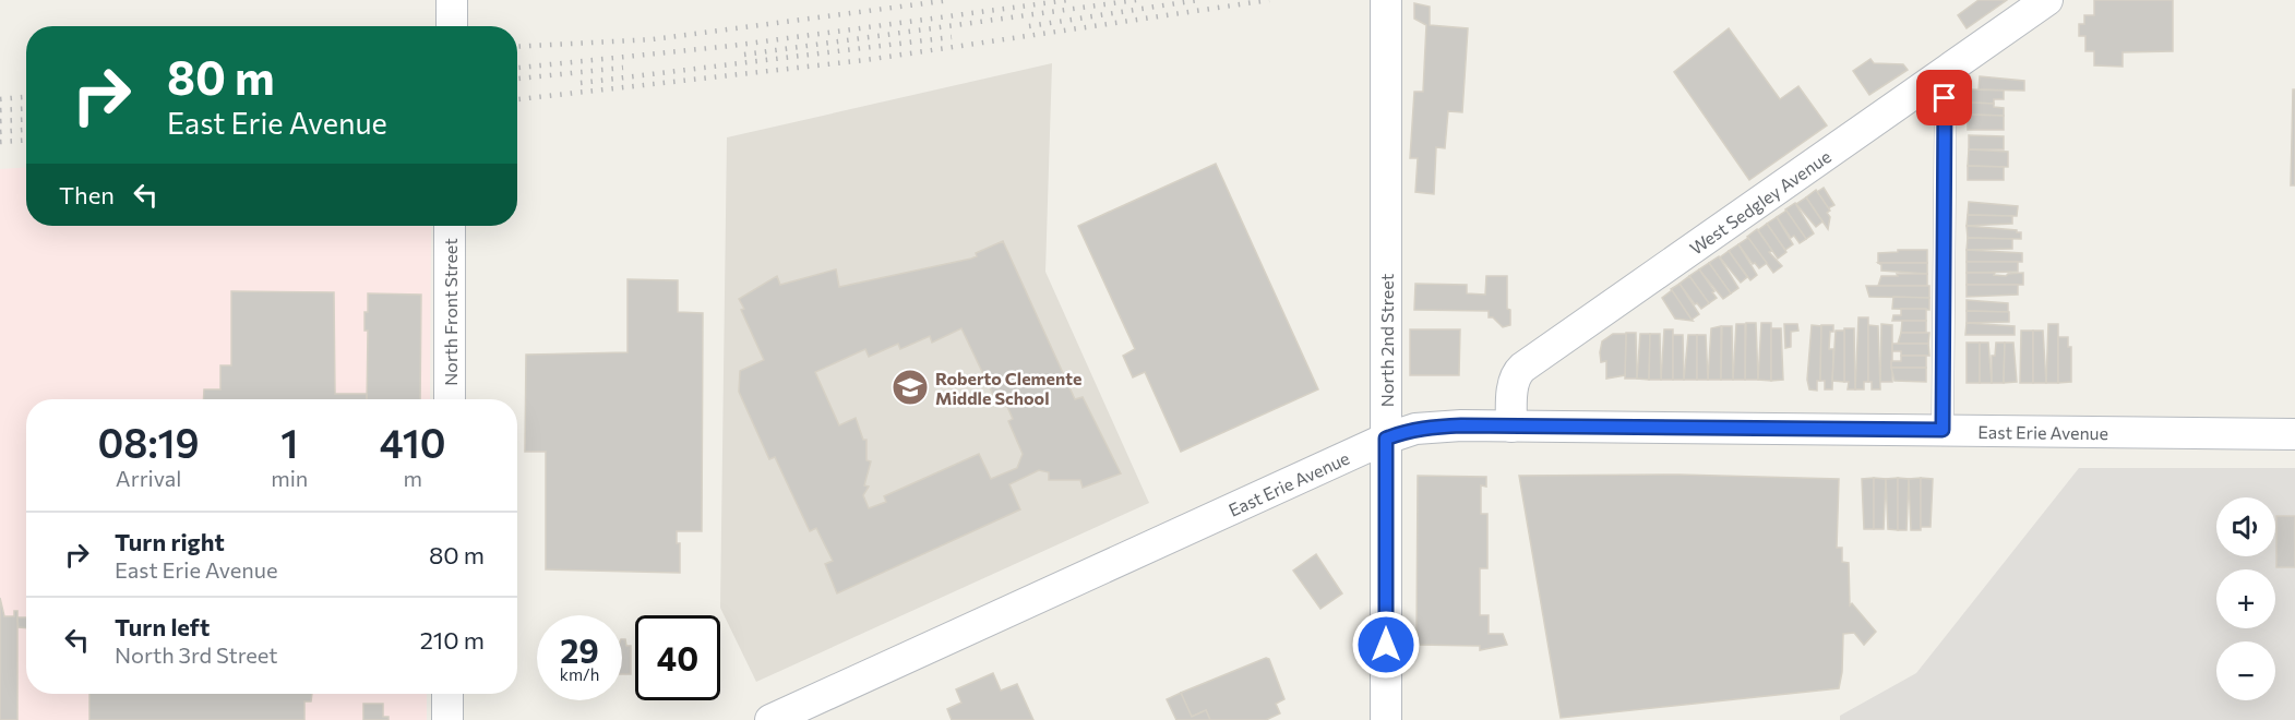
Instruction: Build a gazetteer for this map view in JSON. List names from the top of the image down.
{
  "streets": {
    "street": [
      "West Sedgley Avenue",
      "North Front Street",
      "North 2nd Street",
      "East Erie Avenue"
    ]
  },
  "crossings": [
    ["West Sedgley Avenue", "East Erie Avenue"],
    ["North 2nd Street", "East Erie Avenue"]
  ],
  "places": {
    "school or university": ["Roberto Clemente Middle School"]
  },
  "page": {
    "turn": ["80 m", "East Erie Avenue"],
    "then": "Then",
    "eta": [
      "08:19",
      "Arrival",
      "1",
      "min",
      "410",
      "m"
    ],
    "map_buttons": ["+", "−"],
    "list": [
      {
        "name": "Turn right",
        "note": "East Erie Avenue",
        "value": "80 m"
      },
      {
        "name": "Turn left",
        "note": "North 3rd Street",
        "value": "210 m"
      }
    ],
    "speed": "29 km/h",
    "limit": "40"
  }
}
